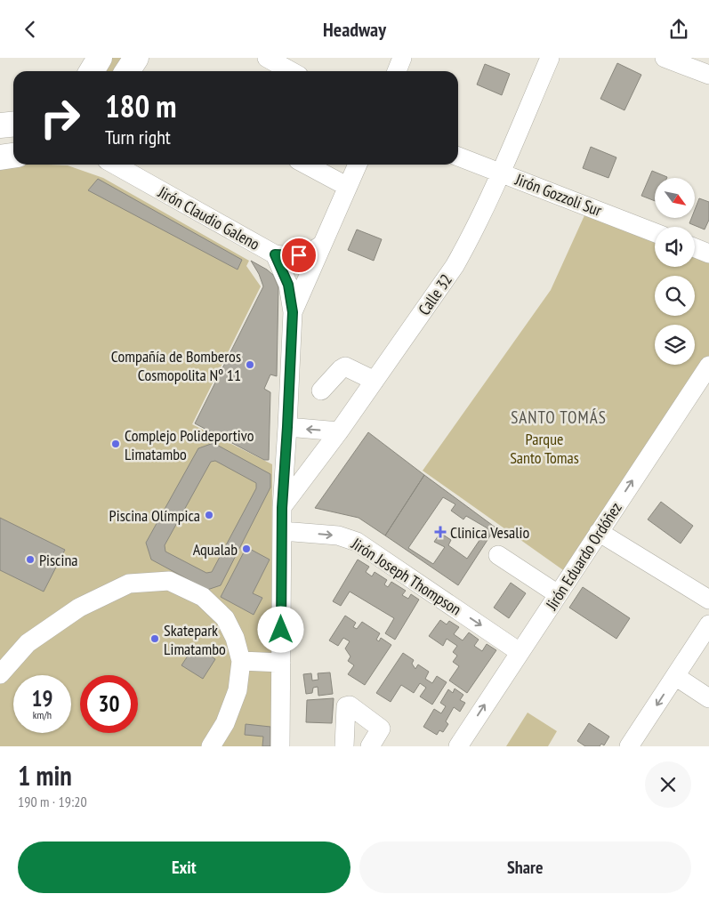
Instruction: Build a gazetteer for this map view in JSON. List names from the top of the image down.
{
  "streets": {
    "street": [
      "Jirón Gozzoli Sur",
      "Jirón Claudio Galeno",
      "Calle 32",
      "Jirón Eduardo Ordóñez",
      "Jirón Joseph Thompson"
    ]
  },
  "crossings": [
    ["Jirón Gozzoli Sur", "Calle 32"],
    ["Jirón Claudio Galeno", "Calle 32"],
    ["Jirón Claudio Galeno", "Jirón Joseph Thompson"],
    ["Jirón Eduardo Ordóñez", "Jirón Joseph Thompson"]
  ],
  "one_way": ["Jirón Eduardo Ordóñez"],
  "districts": ["SANTO TOMÁS"],
  "parks": ["Parque Santo Tomas"],
  "places": {
    "other": [
      "Compañía de Bomberos Cosmopolita Nº 11",
      "Complejo Polideportivo Limatambo",
      "Piscina Olímpica",
      "Aqualab",
      "Piscina",
      "Skatepark Limatambo"
    ],
    "health": ["Clinica Vesalio"]
  },
  "north": "bottom right",
  "page": {
    "header": "Headway",
    "turn": ["180 m", "Turn right"],
    "speed": "19 km/h",
    "limit": "30",
    "heading": ["1 min", "190 m · 19:20"],
    "buttons": ["Exit", "Share"]
  }
}
